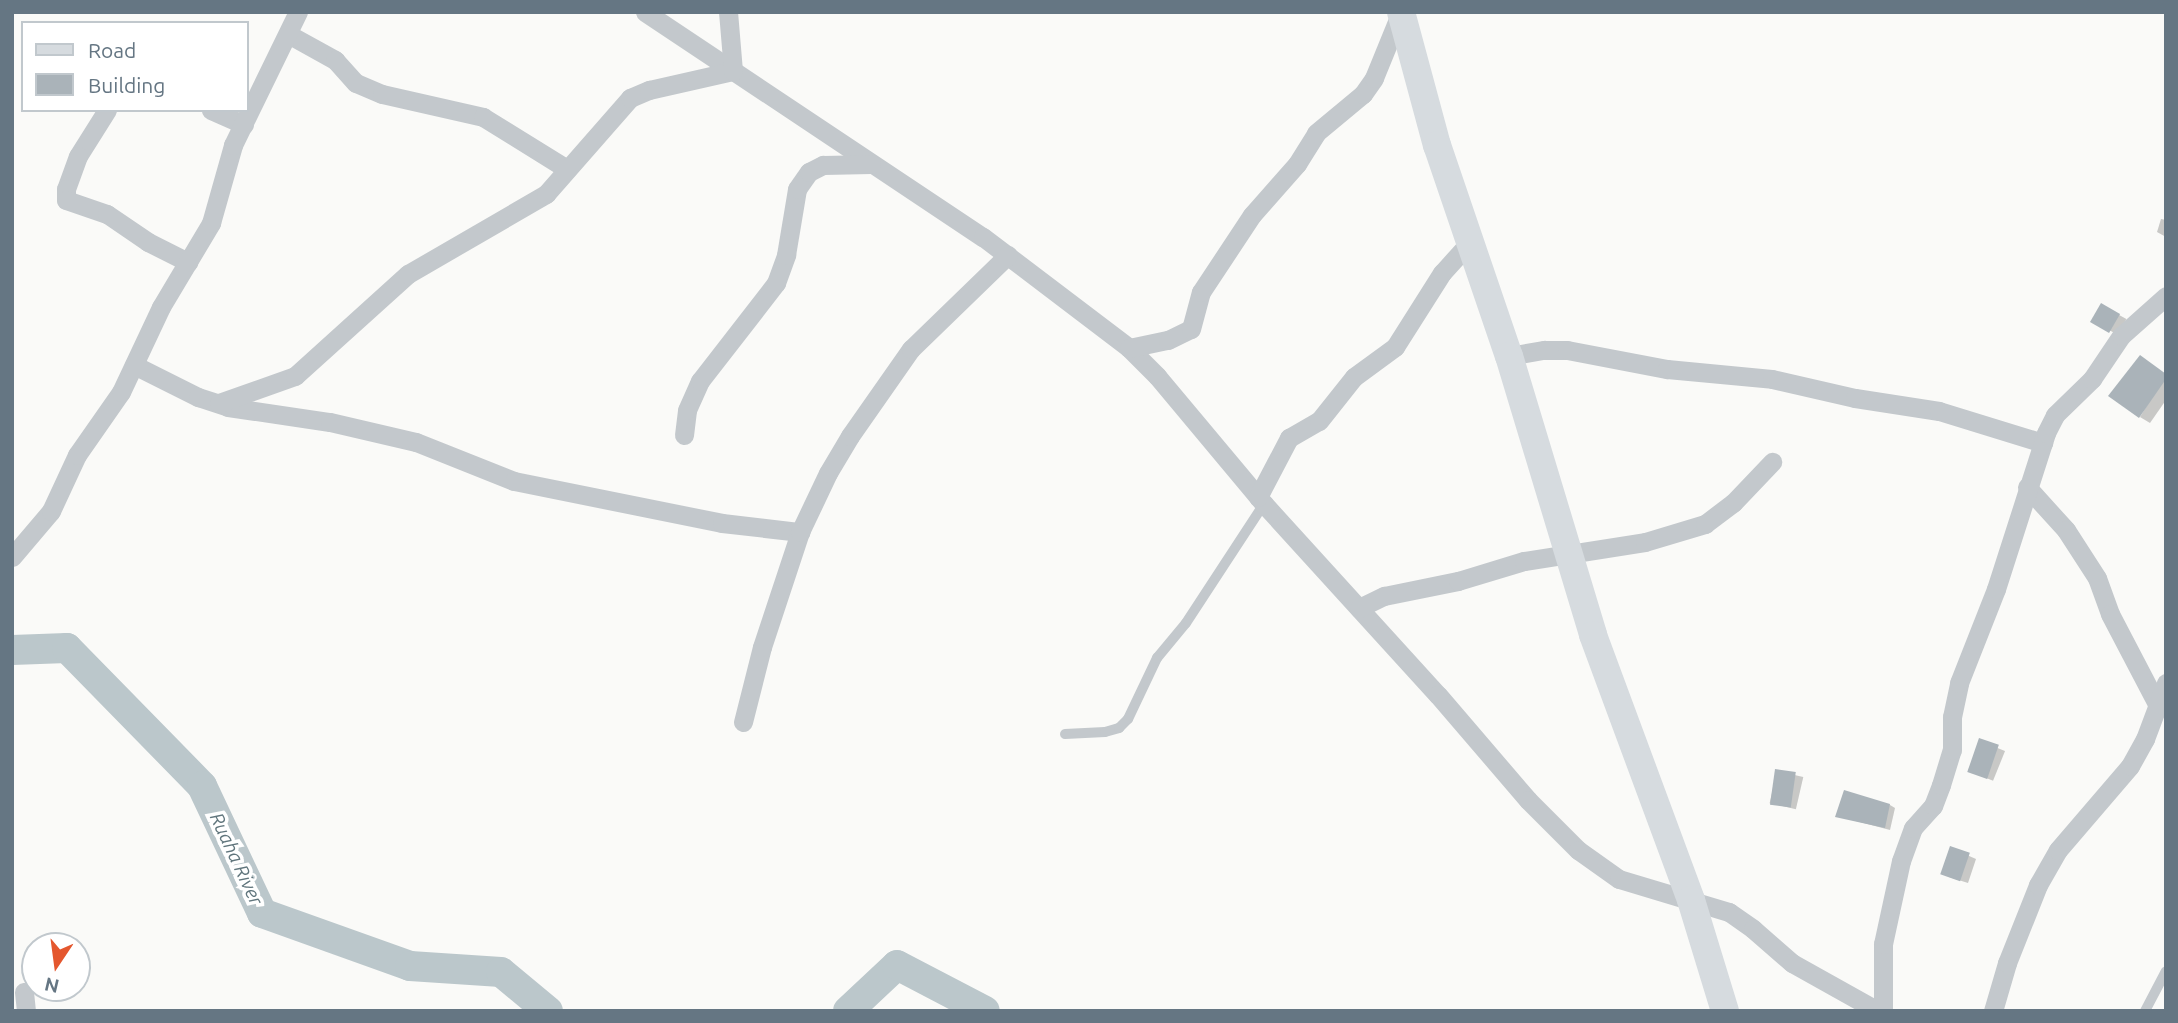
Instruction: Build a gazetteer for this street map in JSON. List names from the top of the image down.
{
  "water": ["Ruaha River"],
  "legend": ["Road", "Building"],
  "north": "bottom"
}
